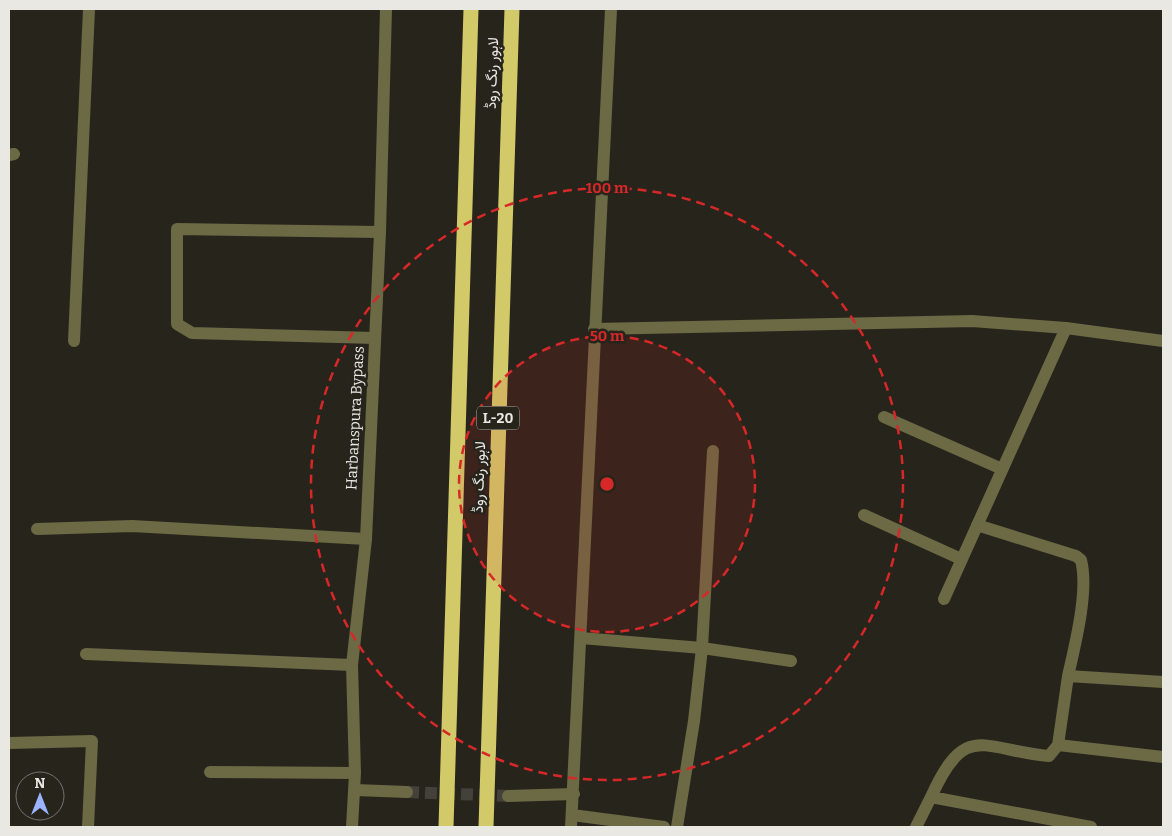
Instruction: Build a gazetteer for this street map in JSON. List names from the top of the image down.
{
  "streets": {
    "highway": ["لاہور رنگ روڈ", "L-20"],
    "street": ["Harbanspura Bypass"]
  },
  "north": "top",
  "rings": ["100 m", "50 m"]
}
